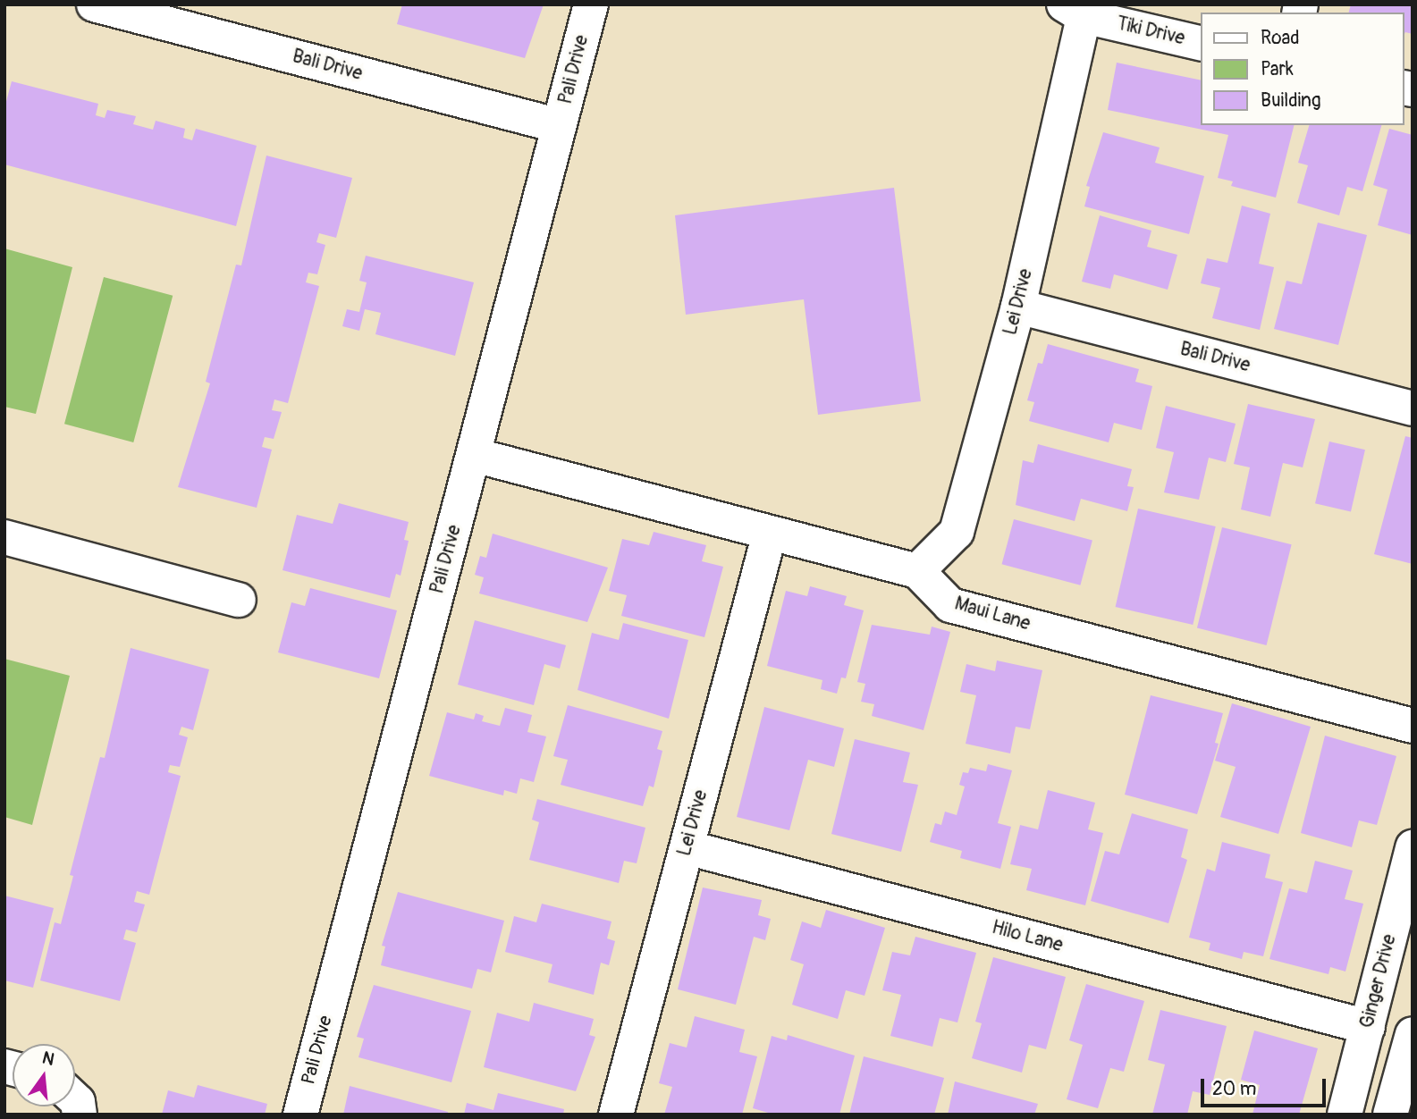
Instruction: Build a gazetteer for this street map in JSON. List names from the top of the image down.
{
  "streets": {
    "street": [
      "Tiki Drive",
      "Bali Drive",
      "Pali Drive",
      "Lei Drive",
      "Maui Lane",
      "Hilo Lane",
      "Ginger Drive"
    ]
  },
  "crossings": [
    ["Tiki Drive", "Lei Drive"],
    ["Bali Drive", "Pali Drive"],
    ["Bali Drive", "Lei Drive"],
    ["Lei Drive", "Maui Lane"],
    ["Lei Drive", "Hilo Lane"],
    ["Hilo Lane", "Ginger Drive"]
  ],
  "legend": ["Road", "Park", "Building"],
  "scale_bar": "20 m",
  "north": "top"
}
